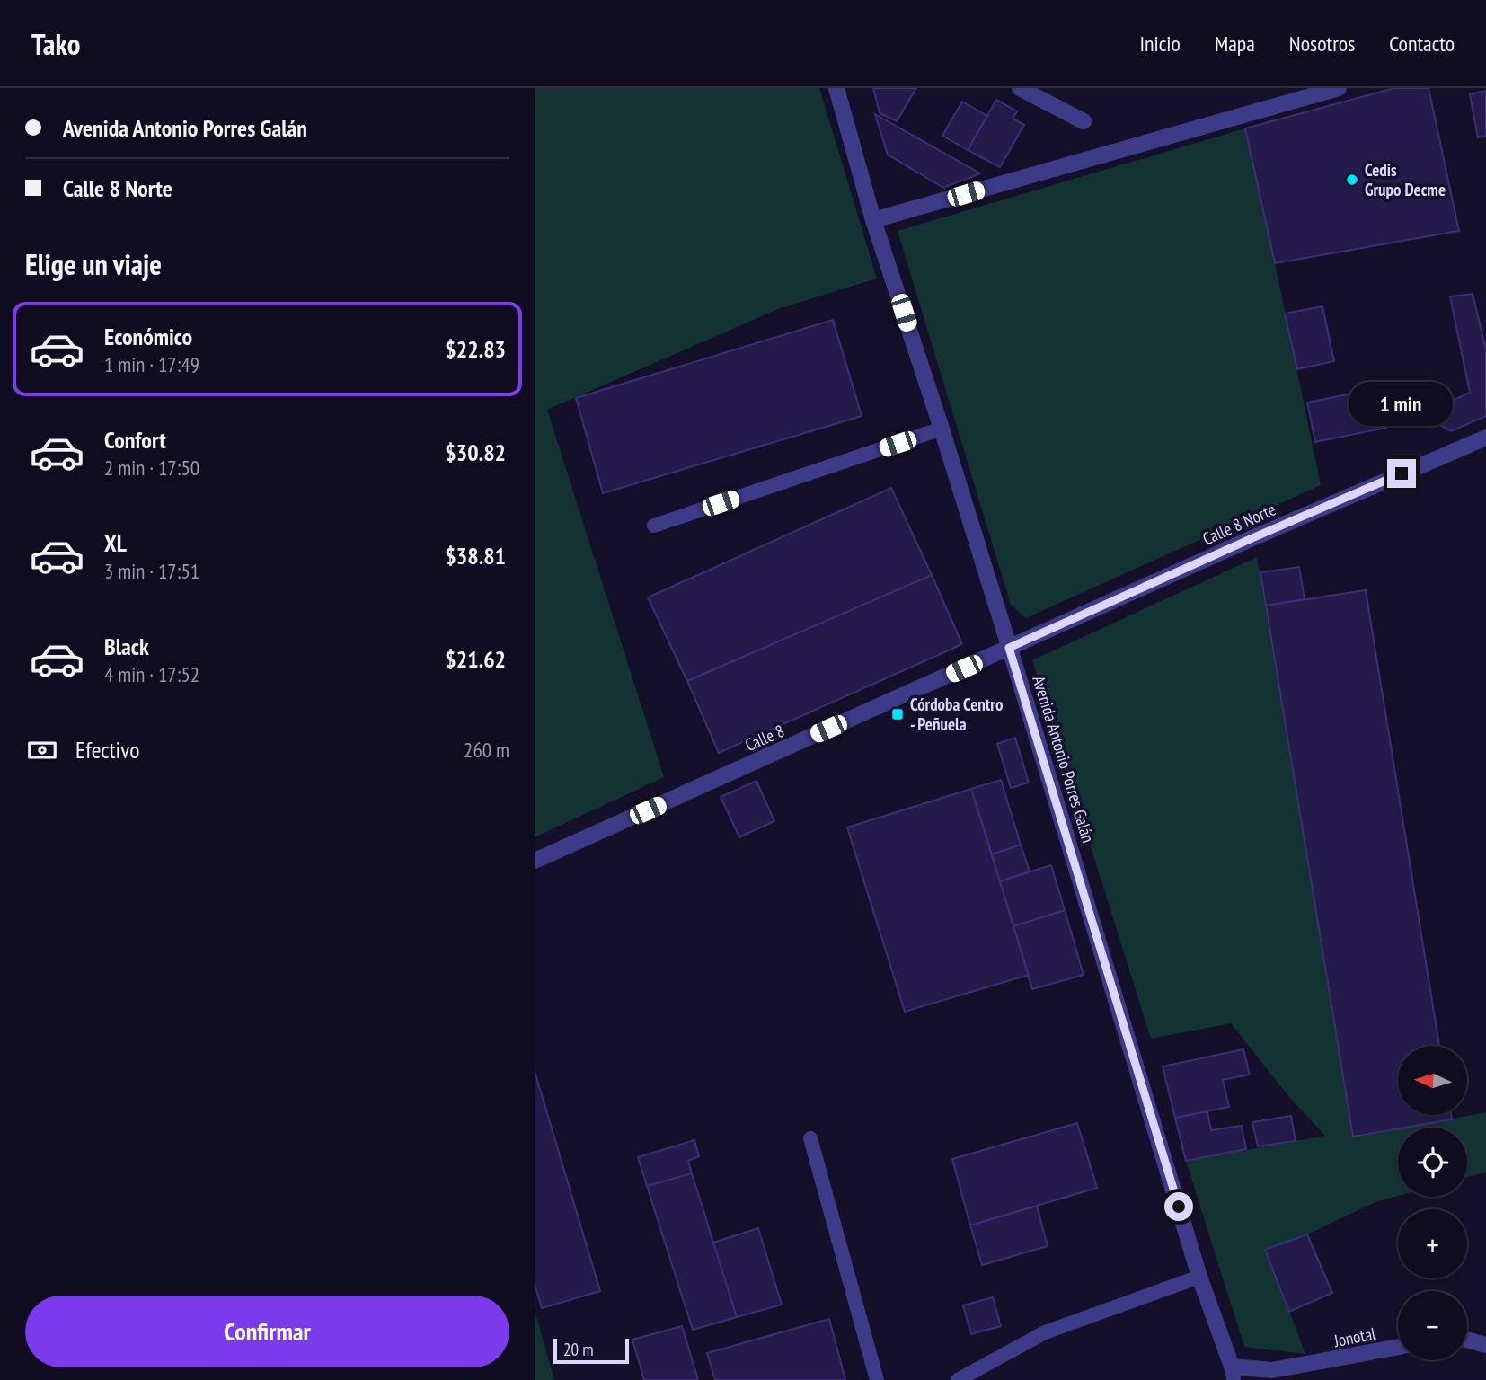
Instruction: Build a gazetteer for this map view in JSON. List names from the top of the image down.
{
  "streets": {
    "street": [
      "Calle 8 Norte",
      "Calle 8",
      "Avenida Antonio Porres Galán",
      "Jonotal"
    ]
  },
  "crossings": [
    ["Calle 8 Norte", "Calle 8"],
    ["Calle 8 Norte", "Avenida Antonio Porres Galán"],
    ["Calle 8", "Avenida Antonio Porres Galán"],
    ["Avenida Antonio Porres Galán", "Jonotal"]
  ],
  "places": {
    "other": ["Cedis Grupo Decme"],
    "transit": ["Córdoba Centro - Peñuela"]
  },
  "scale_bar": "20 m",
  "north": "left",
  "page": {
    "header": "Tako",
    "nav": [
      "Inicio",
      "Mapa",
      "Nosotros",
      "Contacto"
    ],
    "banner": ["Avenida Antonio Porres Galán", "Calle 8 Norte"],
    "heading": "Elige un viaje",
    "list": [
      {
        "name": "Económico",
        "note": "1 min · 17:49",
        "value": "$22.83"
      },
      {
        "name": "Confort",
        "note": "2 min · 17:50",
        "value": "$30.82"
      },
      {
        "name": "XL",
        "note": "3 min · 17:51",
        "value": "$38.81"
      },
      {
        "name": "Black",
        "note": "4 min · 17:52",
        "value": "$21.62"
      }
    ],
    "bubble": "1 min",
    "pay": ["Efectivo", "260 m"],
    "map_buttons": ["+", "−"],
    "buttons": "Confirmar",
    "scale": "20 m"
  }
}
